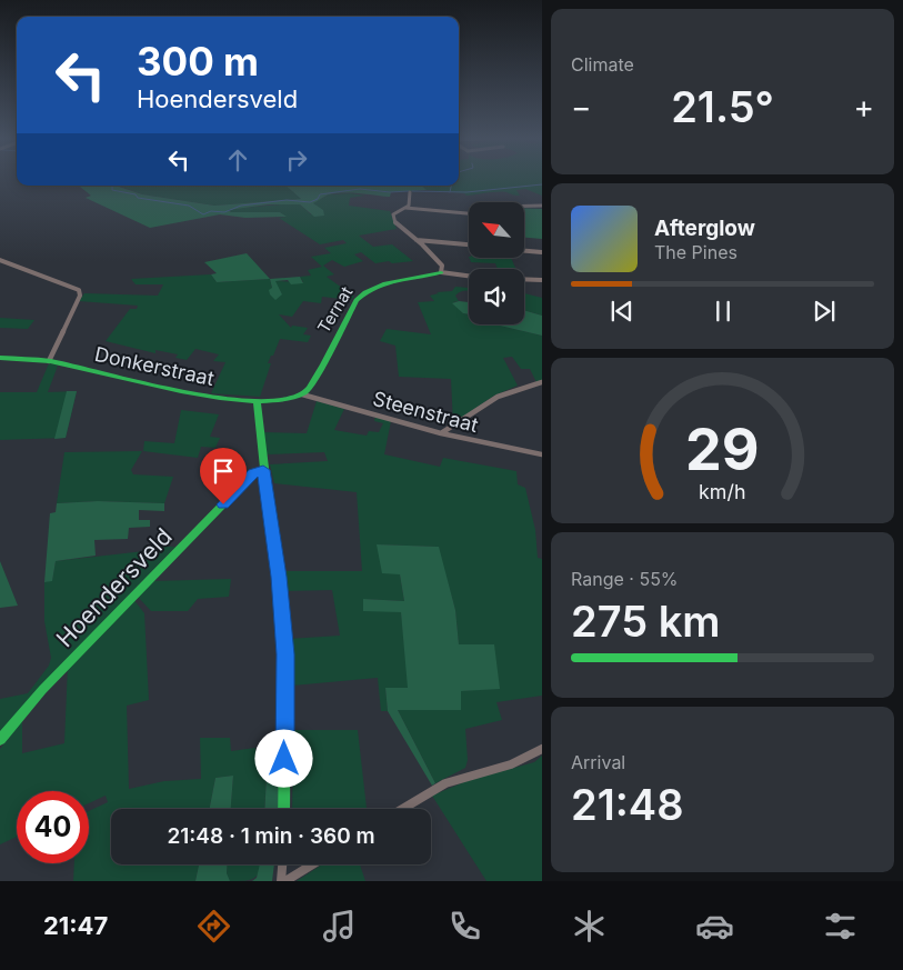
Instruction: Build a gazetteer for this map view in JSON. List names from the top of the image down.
{
  "streets": {
    "street": [
      "Ternat",
      "Donkerstraat",
      "Steenstraat",
      "Hoendersveld"
    ]
  },
  "crossings": [
    ["Ternat", "Donkerstraat"],
    ["Ternat", "Steenstraat"],
    ["Donkerstraat", "Steenstraat"]
  ],
  "north": "top left",
  "page": {
    "tile": [
      "Climate",
      ["Range · 55%", "275 km"],
      ["Arrival", "21:48"]
    ],
    "turn": ["300 m", "Hoendersveld"],
    "heat": ["−", "21.5°", "+"],
    "song": ["Afterglow", "The Pines"],
    "limit": "40",
    "trip": "21:48 · 1 min · 360 m",
    "tabs": "21:47",
    "gauge": ["29", "km/h"]
  }
}
